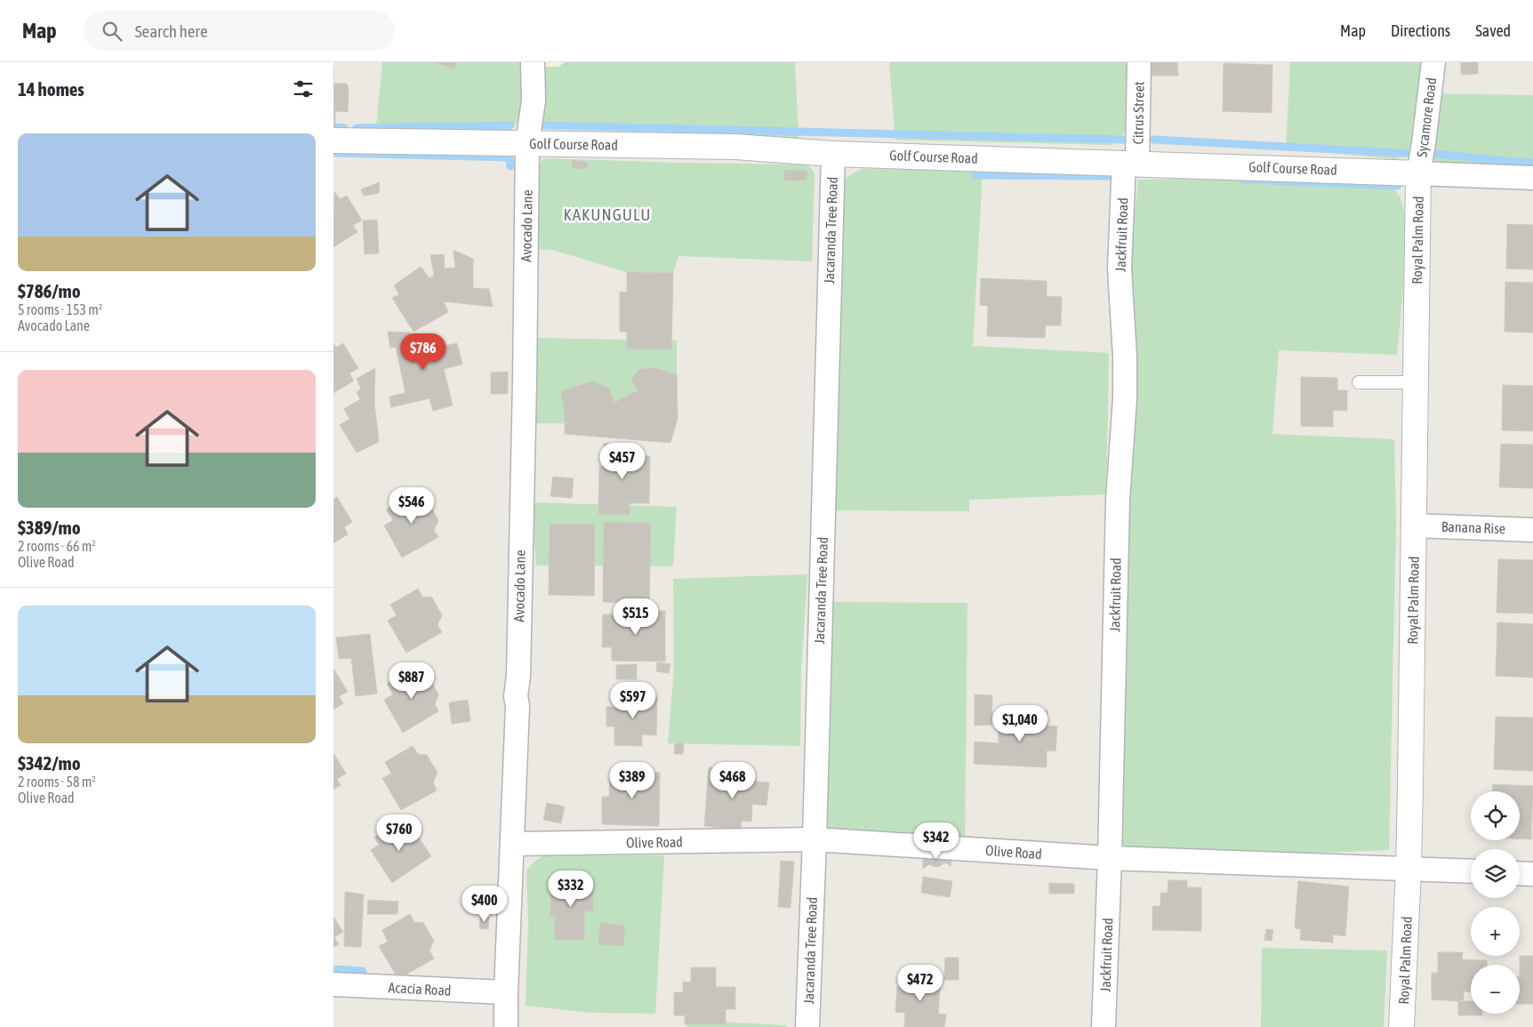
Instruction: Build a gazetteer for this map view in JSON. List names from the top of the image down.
{
  "streets": {
    "street": [
      "Citrus Street",
      "Sycamore Road",
      "Golf Course Road",
      "Avocado Lane",
      "Jacaranda Tree Road",
      "Jackfruit Road",
      "Royal Palm Road",
      "Banana Rise",
      "Olive Road",
      "Acacia Road"
    ]
  },
  "crossings": [
    ["Citrus Street", "Golf Course Road"],
    ["Citrus Street", "Jackfruit Road"],
    ["Sycamore Road", "Golf Course Road"],
    ["Sycamore Road", "Royal Palm Road"],
    ["Golf Course Road", "Avocado Lane"],
    ["Golf Course Road", "Jacaranda Tree Road"],
    ["Golf Course Road", "Jackfruit Road"],
    ["Golf Course Road", "Royal Palm Road"],
    ["Avocado Lane", "Olive Road"],
    ["Avocado Lane", "Acacia Road"],
    ["Jacaranda Tree Road", "Olive Road"],
    ["Jackfruit Road", "Olive Road"],
    ["Royal Palm Road", "Banana Rise"],
    ["Royal Palm Road", "Olive Road"]
  ],
  "districts": ["KAKUNGULU"],
  "page": {
    "header": "Map",
    "search": "Search here",
    "nav": ["Map", "Directions", "Saved"],
    "heading": "14 homes",
    "list": [
      {
        "name": "$786/mo",
        "note": "5 rooms · 153 m² · Avocado Lane"
      },
      {
        "name": "$389/mo",
        "note": "2 rooms · 66 m² · Olive Road"
      },
      {
        "name": "$342/mo",
        "note": "2 rooms · 58 m² · Olive Road"
      }
    ],
    "price": [
      "$786",
      "$457",
      "$546",
      "$515",
      "$887",
      "$597",
      "$1,040",
      "$389",
      "$468",
      "$760",
      "$342",
      "$332",
      "$400",
      "$472"
    ],
    "map_buttons": ["+", "−"]
  }
}
